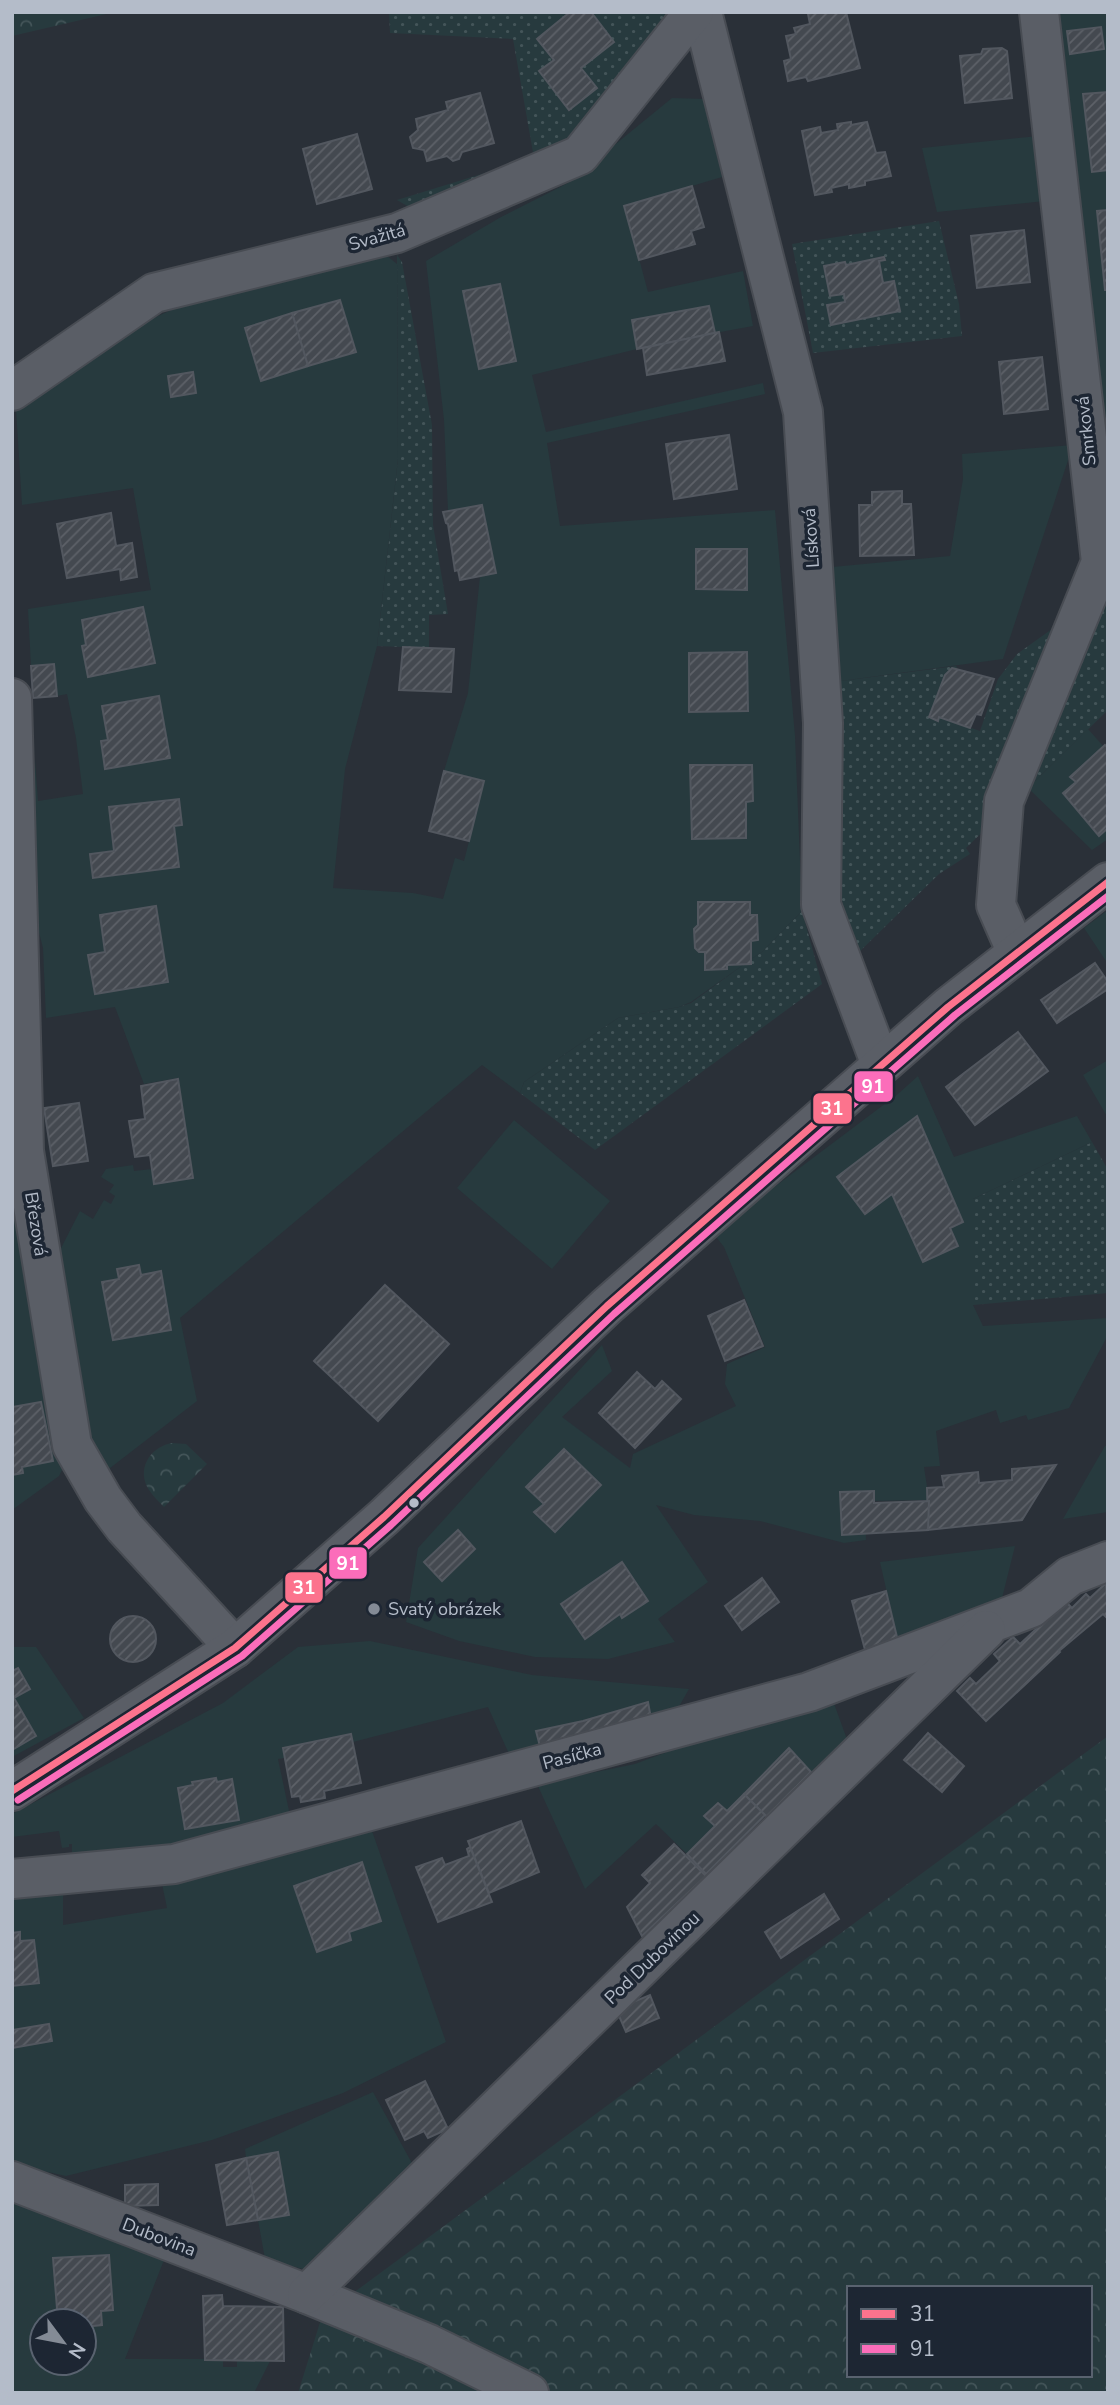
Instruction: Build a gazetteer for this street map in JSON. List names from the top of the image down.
{
  "streets": {
    "street": [
      "Svažitá",
      "Smrková",
      "Lísková",
      "Březová",
      "Pasíčka",
      "Pod Dubovinou",
      "Dubovina"
    ]
  },
  "crossings": [
    ["Pasíčka", "Pod Dubovinou"],
    ["Pod Dubovinou", "Dubovina"]
  ],
  "places": ["Svatý obrázek"],
  "lines": ["transit line 31", "transit line 91"],
  "legend": ["31", "91"],
  "north": "bottom right"
}
